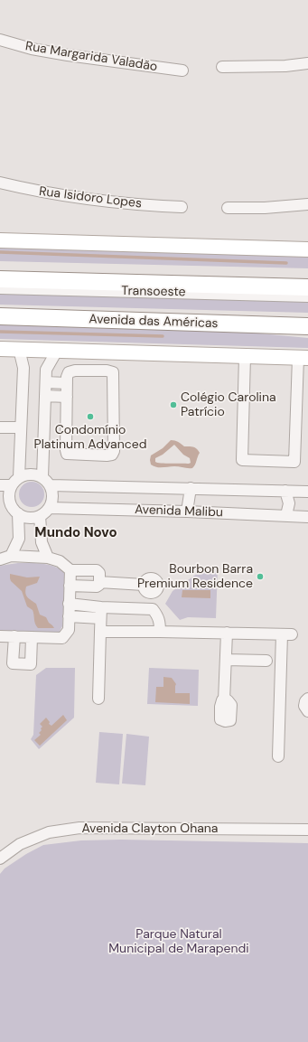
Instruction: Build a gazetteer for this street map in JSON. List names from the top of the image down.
{
  "streets": {
    "highway": ["Avenida das Américas"],
    "street": [
      "Rua Margarida Valadão",
      "Rua Isidoro Lopes",
      "Transoeste",
      "Avenida Malibu",
      "Avenida Clayton Ohana"
    ]
  },
  "districts": ["Mundo Novo"],
  "parks": ["Parque Natural Municipal de Marapendi"],
  "places": ["Colégio Carolina Patrício", "Condomínio Platinum Advanced", "Bourbon Barra Premium Residence"]
}
